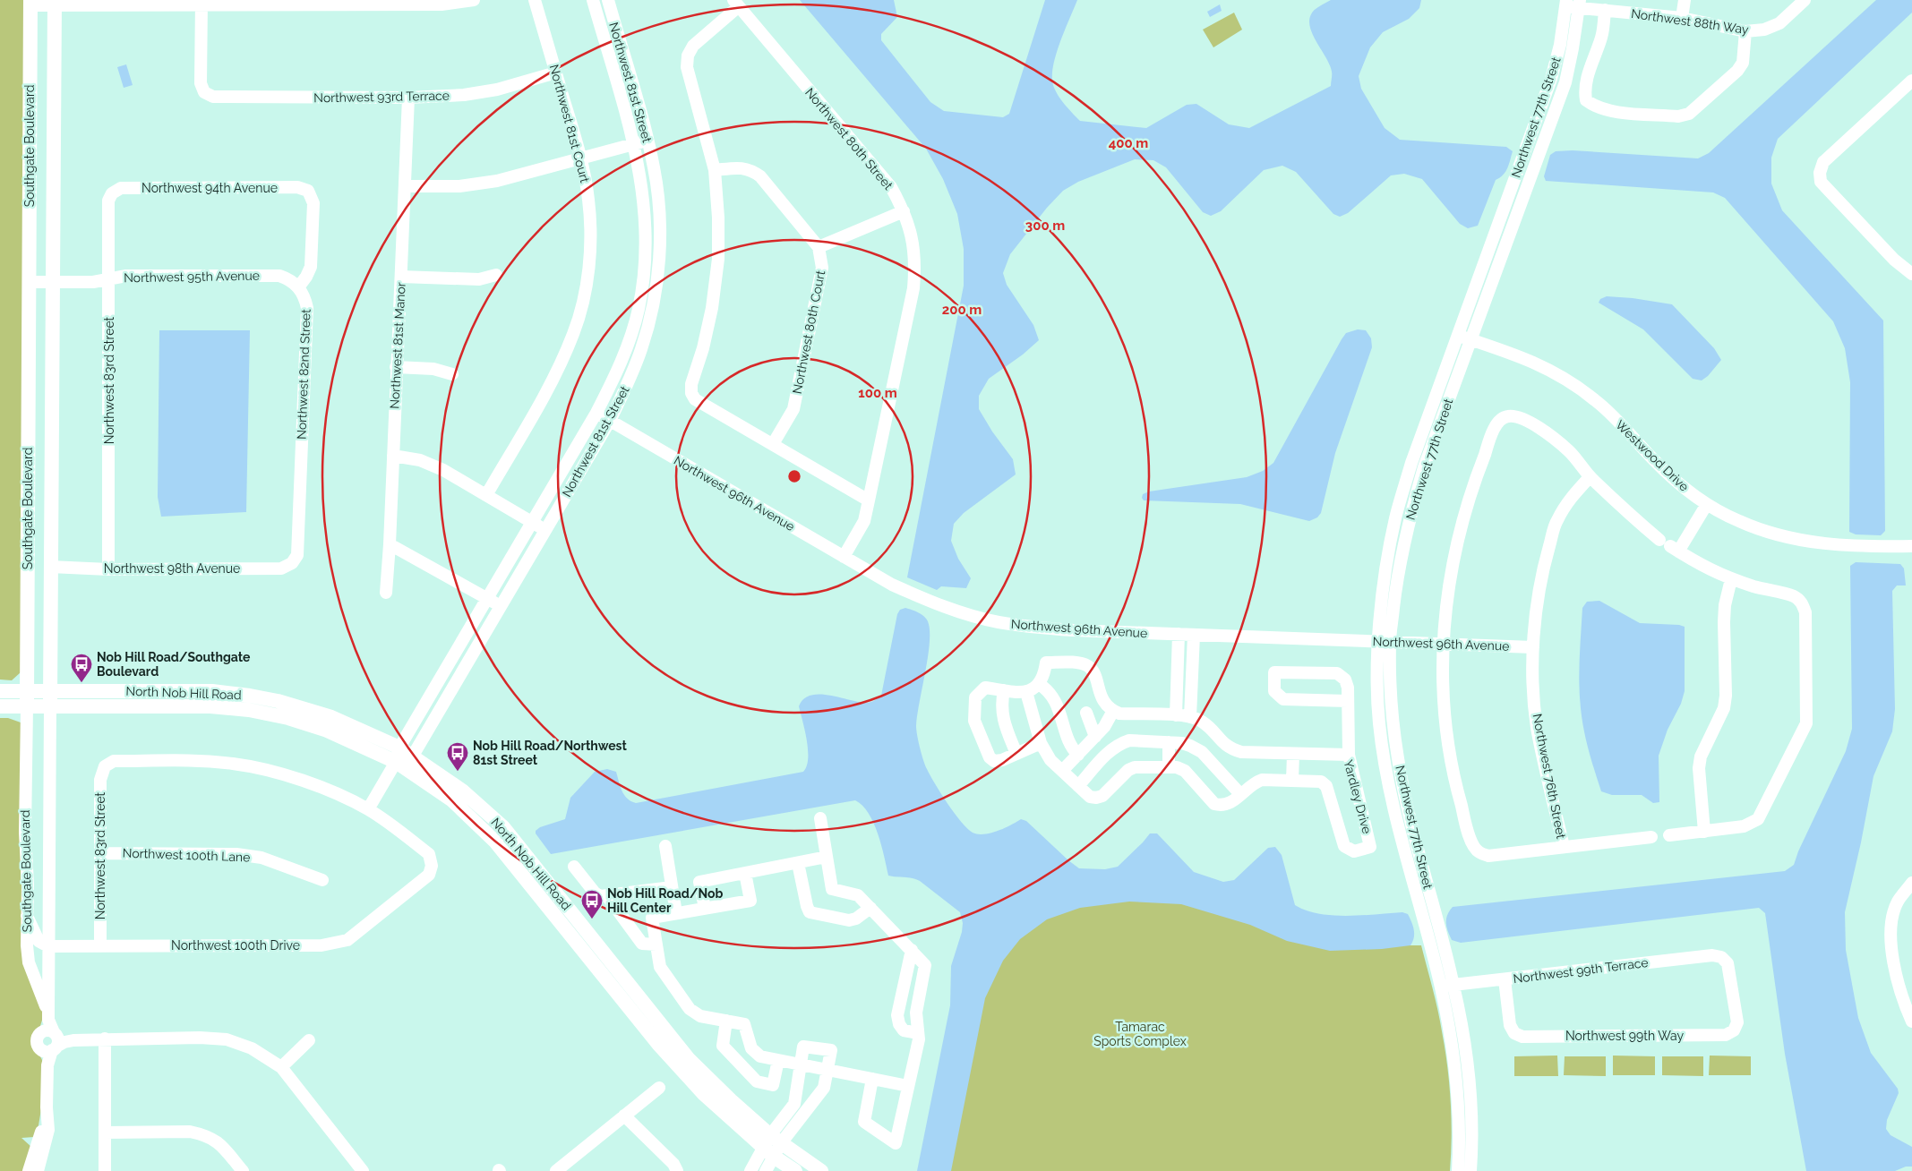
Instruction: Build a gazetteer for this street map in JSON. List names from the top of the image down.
{
  "streets": {
    "main road": ["Southgate Boulevard", "North Nob Hill Road"],
    "street": [
      "Northwest 88th Way",
      "Northwest 81st Street",
      "Northwest 93rd Terrace",
      "Northwest 77th Street",
      "Northwest 81st Court",
      "Northwest 80th Street",
      "Northwest 94th Avenue",
      "Northwest 95th Avenue",
      "Northwest 80th Court",
      "Northwest 81st Manor",
      "Northwest 82nd Street",
      "Northwest 83rd Street",
      "Westwood Drive",
      "Northwest 96th Avenue",
      "Northwest 98th Avenue",
      "Northwest 76th Street",
      "Yardley Drive",
      "Northwest 100th Lane",
      "Northwest 100th Drive",
      "Northwest 99th Terrace",
      "Northwest 99th Way"
    ]
  },
  "crossings": [
    ["Northwest 88th Way", "Northwest 77th Street"],
    ["Northwest 81st Street", "Northwest 83rd Street"],
    ["Northwest 81st Street", "Northwest 96th Avenue"],
    ["Northwest 81st Street", "North Nob Hill Road"],
    ["Northwest 81st Street", "Northwest 100th Drive"],
    ["Northwest 93rd Terrace", "Northwest 81st Court"],
    ["Northwest 93rd Terrace", "Northwest 81st Manor"],
    ["Northwest 77th Street", "Westwood Drive"],
    ["Northwest 77th Street", "Northwest 96th Avenue"],
    ["Northwest 77th Street", "Northwest 99th Terrace"],
    ["Northwest 80th Street", "Northwest 96th Avenue"],
    ["Southgate Boulevard", "Northwest 95th Avenue"],
    ["Southgate Boulevard", "Northwest 98th Avenue"],
    ["Southgate Boulevard", "North Nob Hill Road"],
    ["Southgate Boulevard", "Northwest 100th Drive"],
    ["Northwest 94th Avenue", "Northwest 95th Avenue"],
    ["Northwest 94th Avenue", "Northwest 82nd Street"],
    ["Northwest 94th Avenue", "Northwest 83rd Street"],
    ["Northwest 95th Avenue", "Northwest 82nd Street"],
    ["Northwest 95th Avenue", "Northwest 83rd Street"],
    ["Northwest 82nd Street", "Northwest 98th Avenue"],
    ["Northwest 83rd Street", "Northwest 98th Avenue"],
    ["Northwest 83rd Street", "Northwest 100th Lane"],
    ["Northwest 83rd Street", "Northwest 100th Drive"],
    ["Northwest 96th Avenue", "Northwest 76th Street"],
    ["Northwest 99th Terrace", "Northwest 99th Way"]
  ],
  "parks": ["Tamarac Sports Complex"],
  "places": {
    "bus stop": ["Nob Hill Road/Southgate Boulevard", "Nob Hill Road/Northwest 81st Street", "Nob Hill Road/Nob Hill Center"]
  },
  "rings": [
    "400 m",
    "300 m",
    "200 m",
    "100 m"
  ]
}
